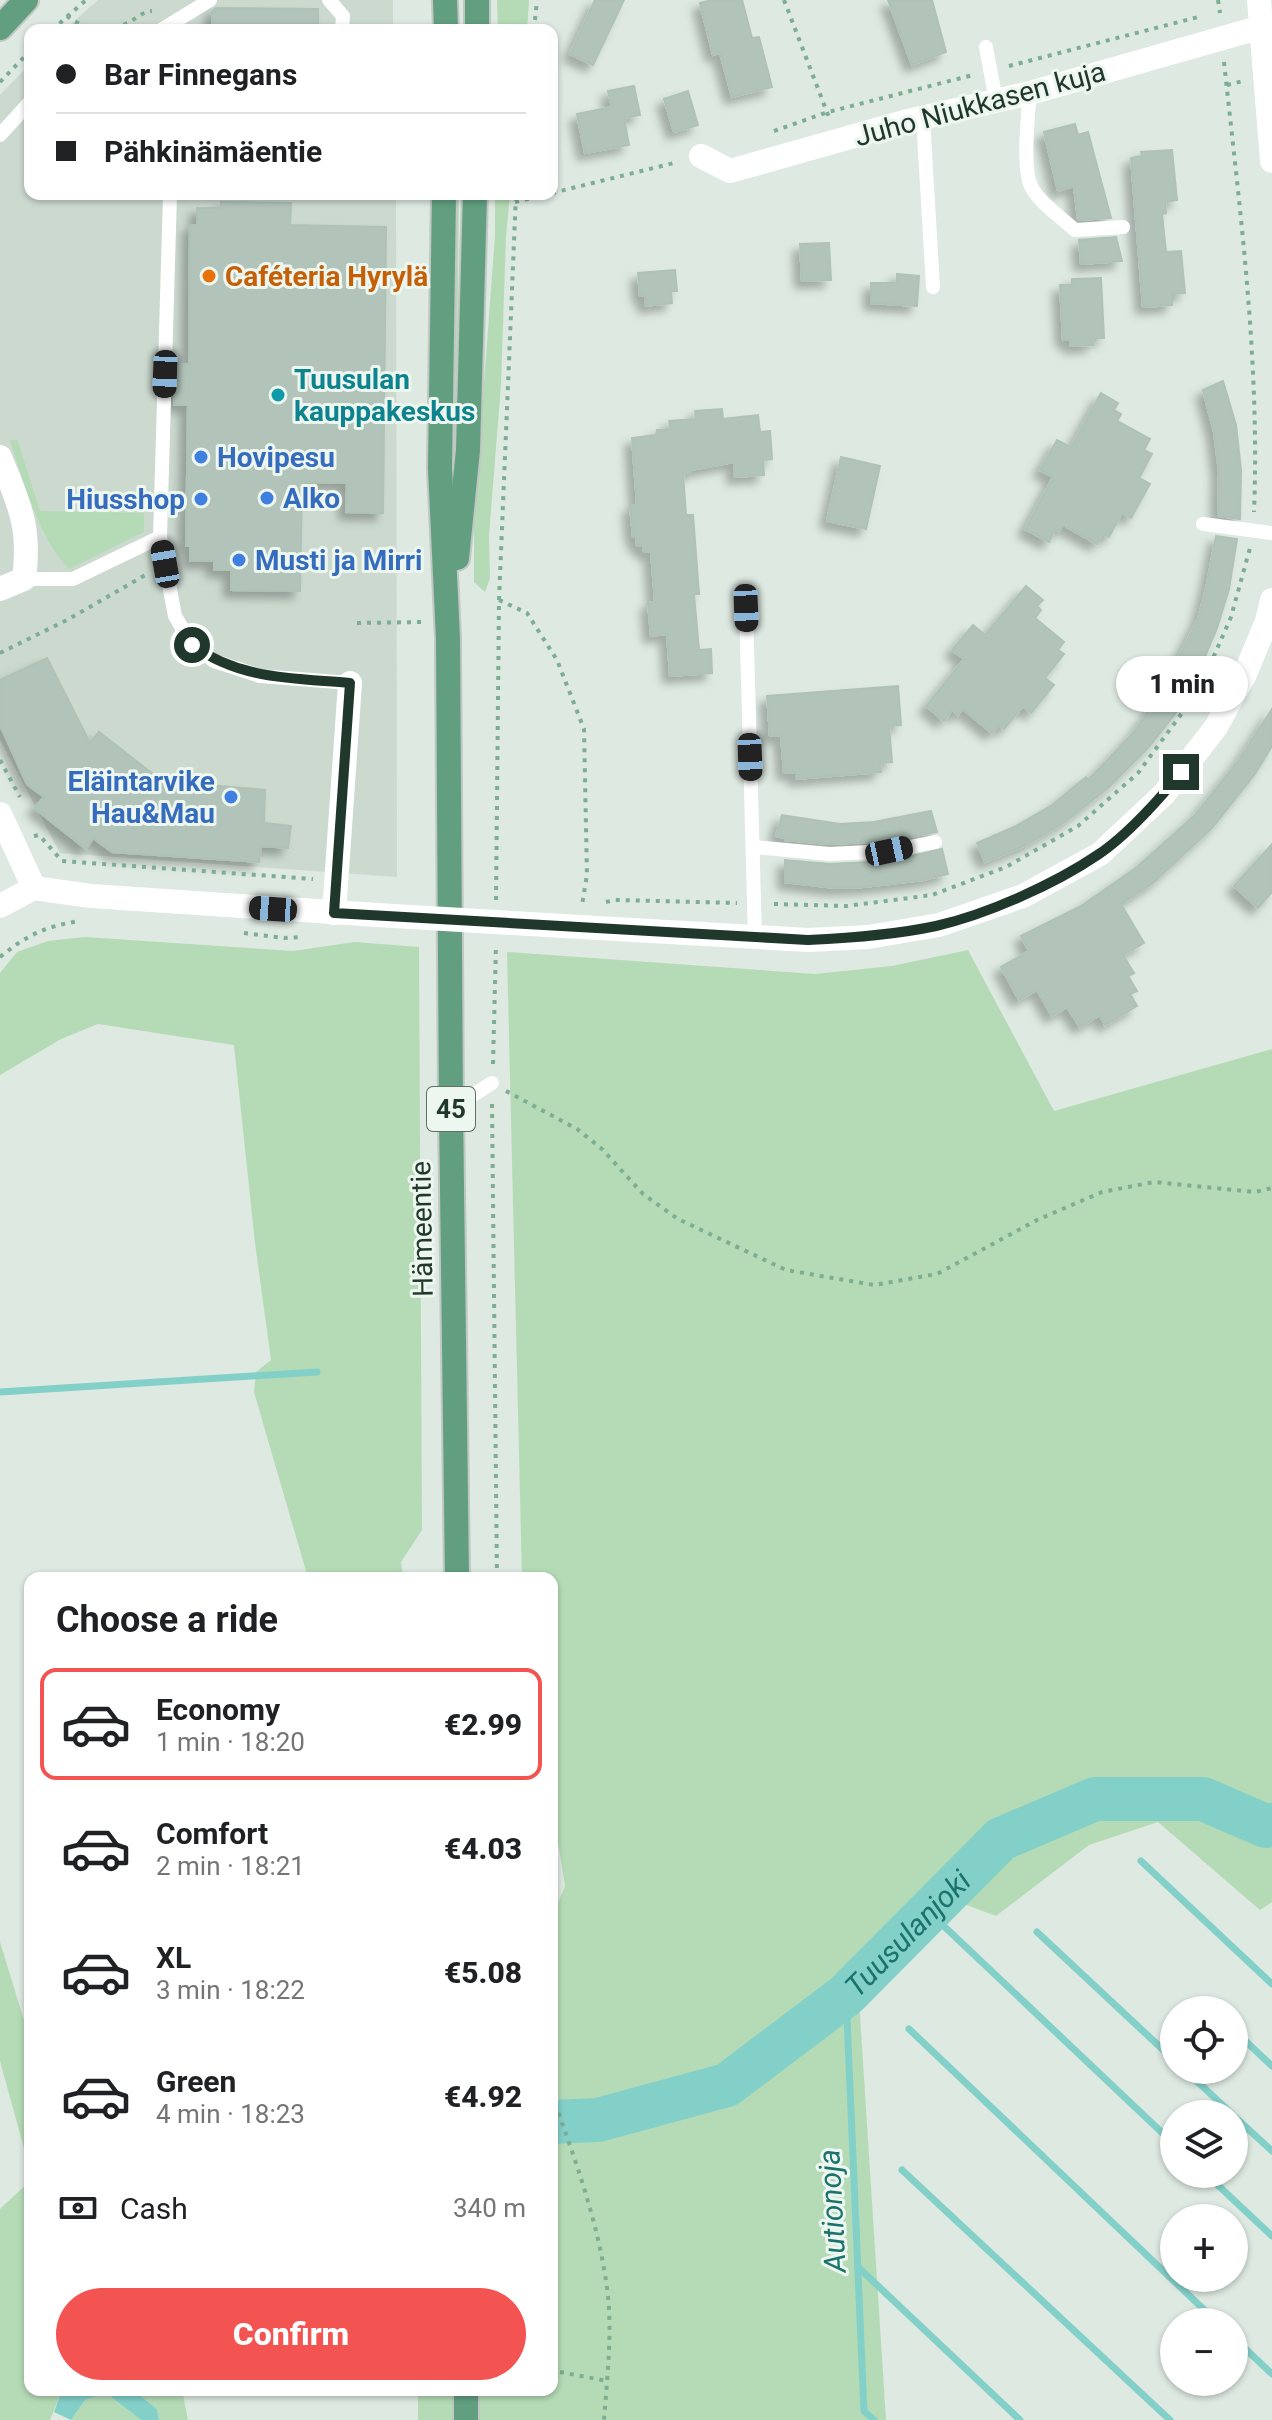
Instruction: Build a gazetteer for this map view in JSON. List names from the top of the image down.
{
  "streets": {
    "main road": ["45", "Hämeentie"],
    "street": ["Juho Niukkasen kuja"]
  },
  "water": ["Tuusulanjoki", "Autionoja"],
  "places": [
    "Caféteria Hyrylä",
    "Tuusulan kauppakeskus",
    "Hovipesu",
    "Alko",
    "Hiusshop",
    "Musti ja Mirri",
    "Eläintarvike Hau&Mau"
  ],
  "page": {
    "banner": ["Bar Finnegans", "Pähkinämäentie"],
    "bubble": "1 min",
    "heading": "Choose a ride",
    "list": [
      {
        "name": "Economy",
        "note": "1 min · 18:20",
        "value": "€2.99"
      },
      {
        "name": "Comfort",
        "note": "2 min · 18:21",
        "value": "€4.03"
      },
      {
        "name": "XL",
        "note": "3 min · 18:22",
        "value": "€5.08"
      },
      {
        "name": "Green",
        "note": "4 min · 18:23",
        "value": "€4.92"
      }
    ],
    "map_buttons": ["+", "−"],
    "pay": ["Cash", "340 m"],
    "buttons": "Confirm"
  }
}
